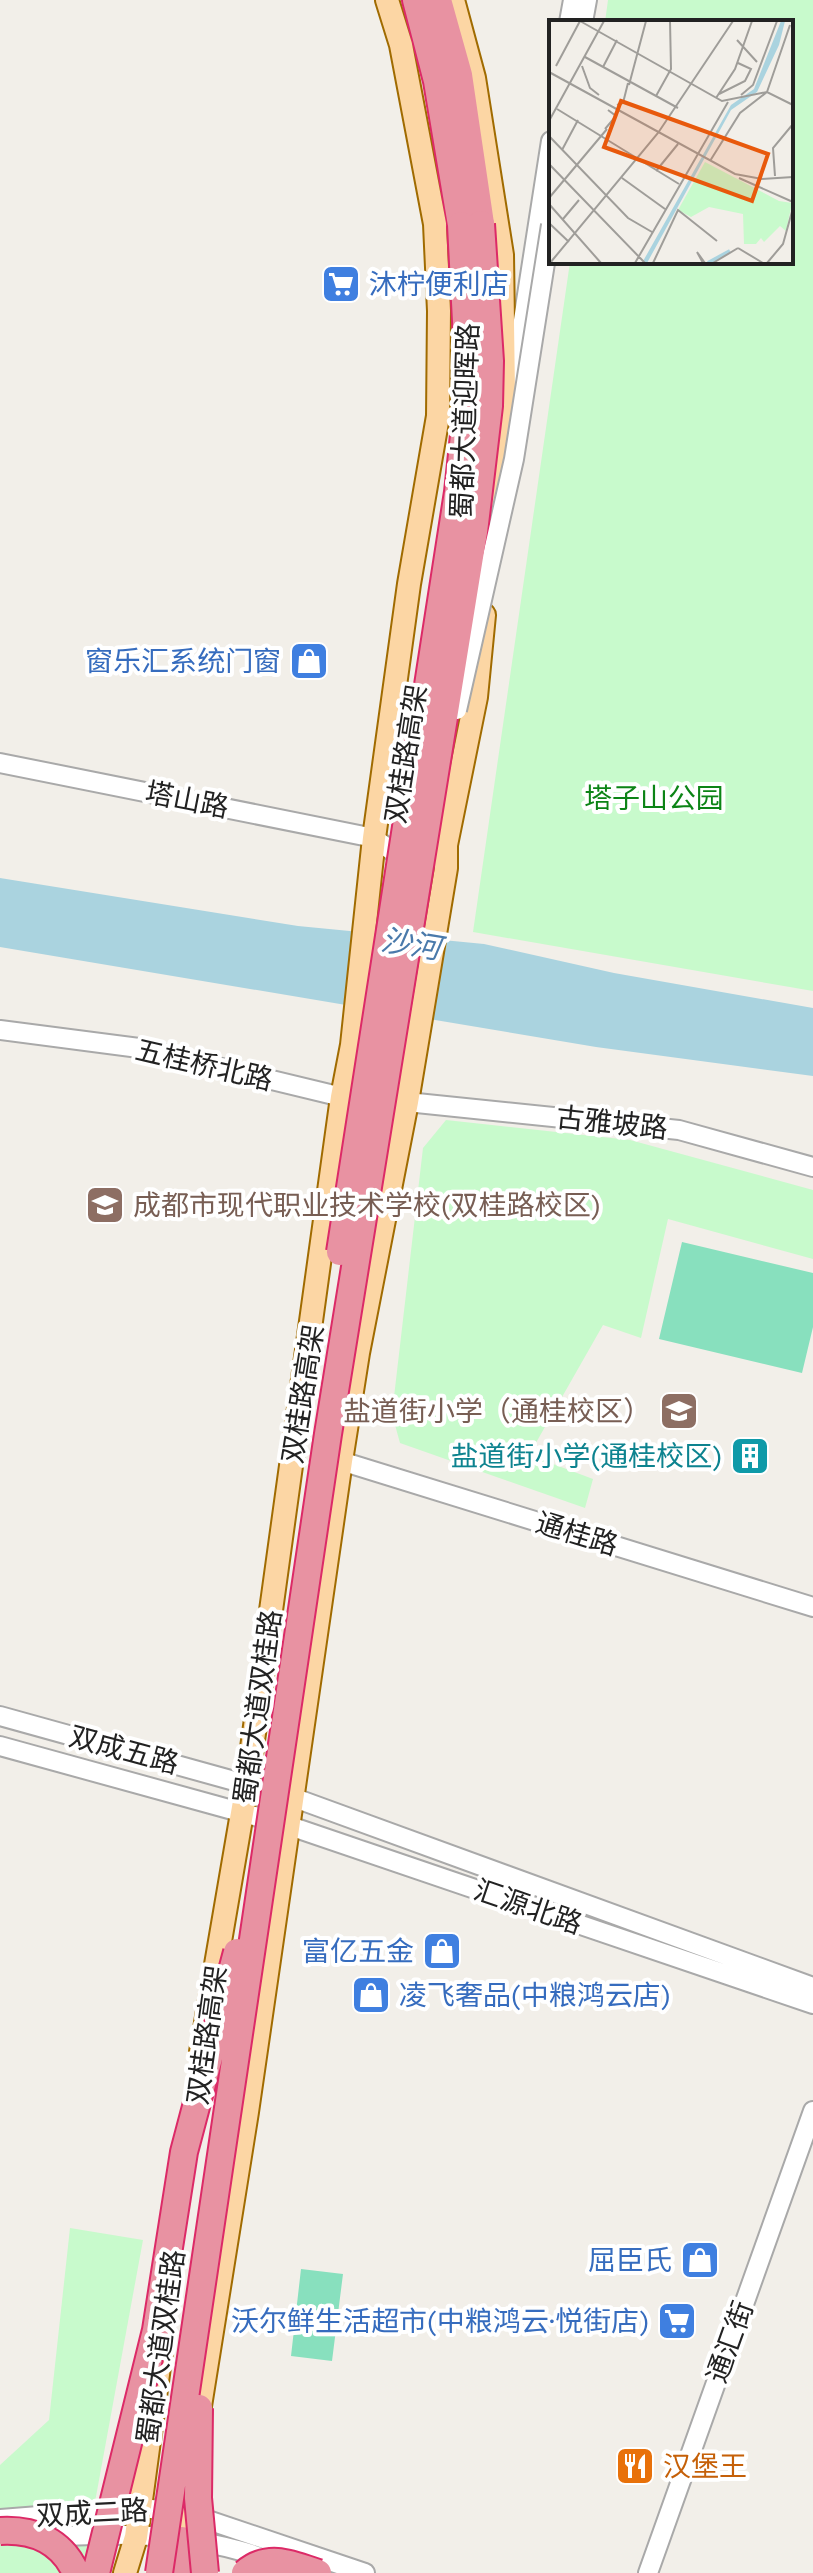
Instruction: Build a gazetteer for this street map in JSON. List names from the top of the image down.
{
  "streets": {
    "highway": ["双桂路高架"],
    "main road": ["蜀都大道迎晖路", "蜀都大道双桂路"],
    "street": [
      "塔山路",
      "五桂桥北路",
      "古雅坡路",
      "通桂路",
      "双成五路",
      "汇源北路",
      "通汇街",
      "双成二路"
    ]
  },
  "crossings": [
    ["蜀都大道迎晖路", "双桂路高架"],
    ["蜀都大道迎晖路", "塔山路"],
    ["蜀都大道迎晖路", "蜀都大道双桂路"],
    ["双桂路高架", "蜀都大道双桂路"],
    ["塔山路", "蜀都大道双桂路"],
    ["五桂桥北路", "古雅坡路"],
    ["五桂桥北路", "蜀都大道双桂路"],
    ["古雅坡路", "蜀都大道双桂路"],
    ["通桂路", "蜀都大道双桂路"],
    ["蜀都大道双桂路", "双成五路"],
    ["蜀都大道双桂路", "汇源北路"],
    ["蜀都大道双桂路", "双成二路"],
    ["双成五路", "汇源北路"]
  ],
  "water": ["沙河"],
  "parks": ["塔子山公园"],
  "places": {
    "supermarket": ["沐柠便利店", "沃尔鲜生活超市(中粮鸿云·悦街店)"],
    "shop": [
      "窗乐汇系统门窗",
      "富亿五金",
      "凌飞奢品(中粮鸿云店)",
      "屈臣氏"
    ],
    "school or university": ["成都市现代职业技术学校(双桂路校区)", "盐道街小学（通桂校区）"],
    "building": ["盐道街小学(通桂校区)"],
    "restaurant": ["汉堡王"]
  }
}
